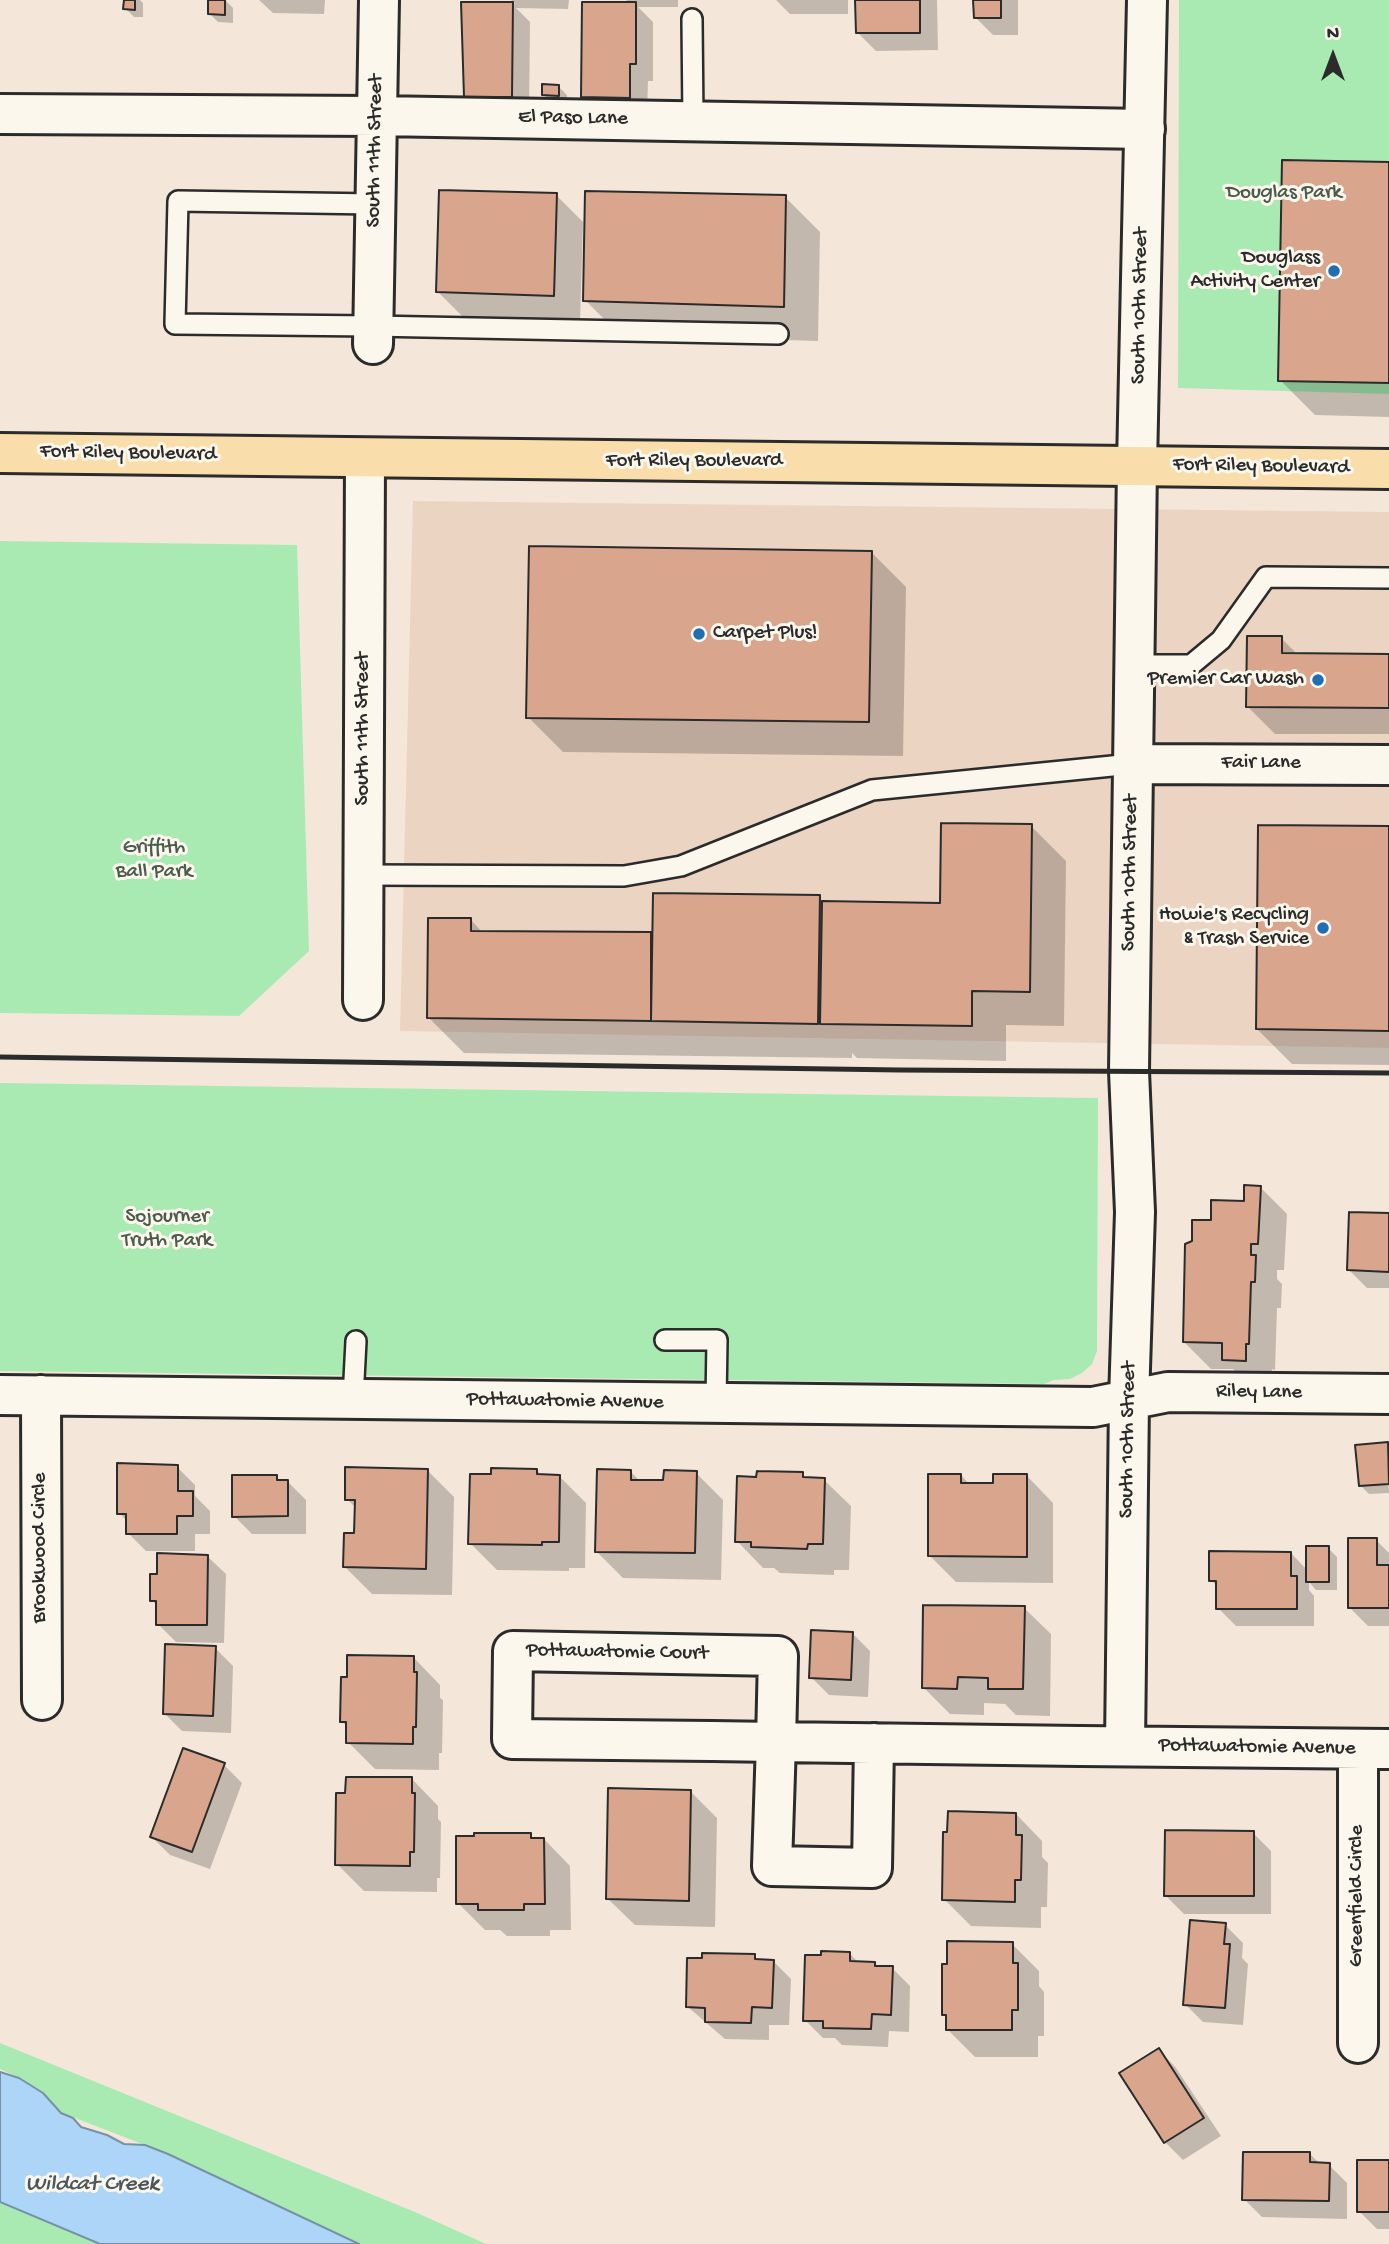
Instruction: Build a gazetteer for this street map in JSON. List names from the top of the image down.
{
  "streets": {
    "highway": ["Fort Riley Boulevard"],
    "street": [
      "El Paso Lane",
      "South 11th Street",
      "South 10th Street",
      "Fair Lane",
      "Riley Lane",
      "Pottawatomie Avenue",
      "Brookwood Circle",
      "Pottawatomie Court",
      "Greenfield Circle"
    ]
  },
  "crossings": [
    ["El Paso Lane", "South 11th Street"],
    ["El Paso Lane", "South 10th Street"],
    ["South 11th Street", "Fort Riley Boulevard"],
    ["South 10th Street", "Fort Riley Boulevard"],
    ["South 10th Street", "Fair Lane"],
    ["South 10th Street", "Riley Lane"],
    ["South 10th Street", "Pottawatomie Avenue"],
    ["South 10th Street", "Pottawatomie Court"],
    ["Riley Lane", "Pottawatomie Avenue"],
    ["Pottawatomie Avenue", "Brookwood Circle"],
    ["Pottawatomie Avenue", "Pottawatomie Court"],
    ["Pottawatomie Avenue", "Greenfield Circle"]
  ],
  "water": ["Wildcat Creek"],
  "parks": ["Douglas Park", "Griffith Ball Park", "Sojourner Truth Park"],
  "places": [
    "Douglass Activity Center",
    "Carpet Plus!",
    "Premier Car Wash",
    "Howie's Recycling & Trash Service"
  ],
  "north": "top"
}
